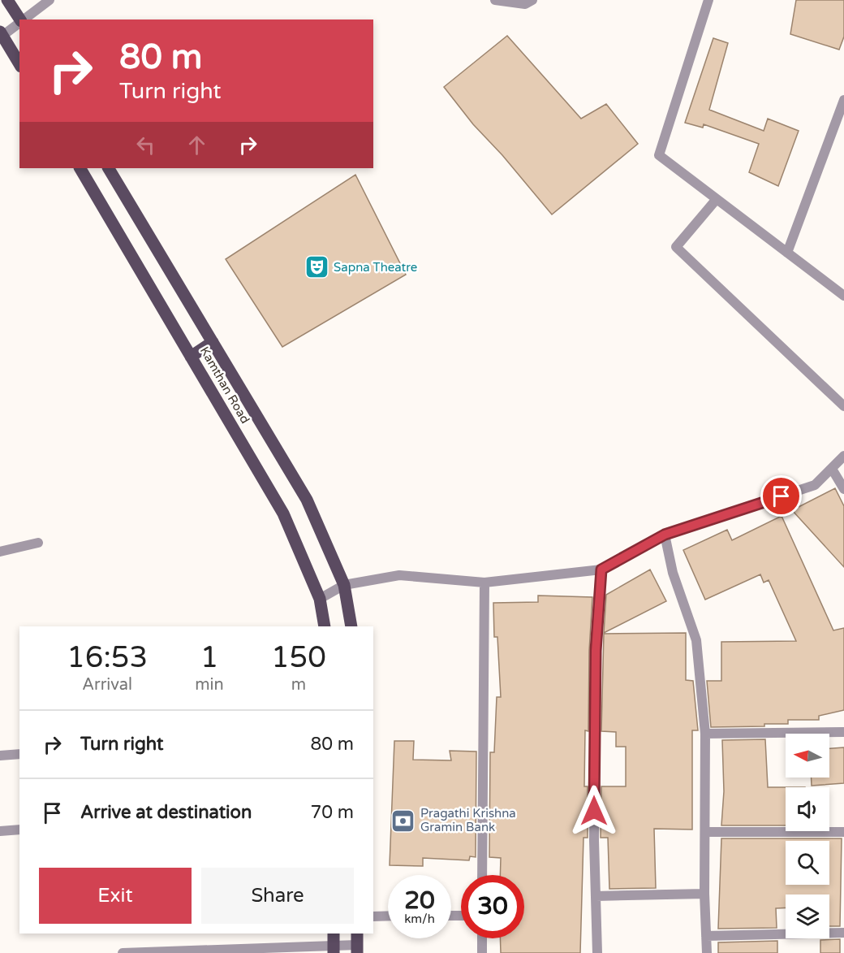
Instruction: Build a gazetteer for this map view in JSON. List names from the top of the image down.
{
  "streets": {
    "main road": ["Kamthan Road"]
  },
  "places": {
    "theatre": ["Sapna Theatre"],
    "bank": ["Pragathi Krishna Gramin Bank"]
  },
  "north": "left",
  "page": {
    "turn": ["80 m", "Turn right"],
    "eta": [
      "16:53",
      "Arrival",
      "1",
      "min",
      "150",
      "m"
    ],
    "list": [
      {
        "name": "Turn right",
        "value": "80 m"
      },
      {
        "name": "Arrive at destination",
        "value": "70 m"
      }
    ],
    "buttons": ["Exit", "Share"],
    "speed": "20 km/h",
    "limit": "30"
  }
}
